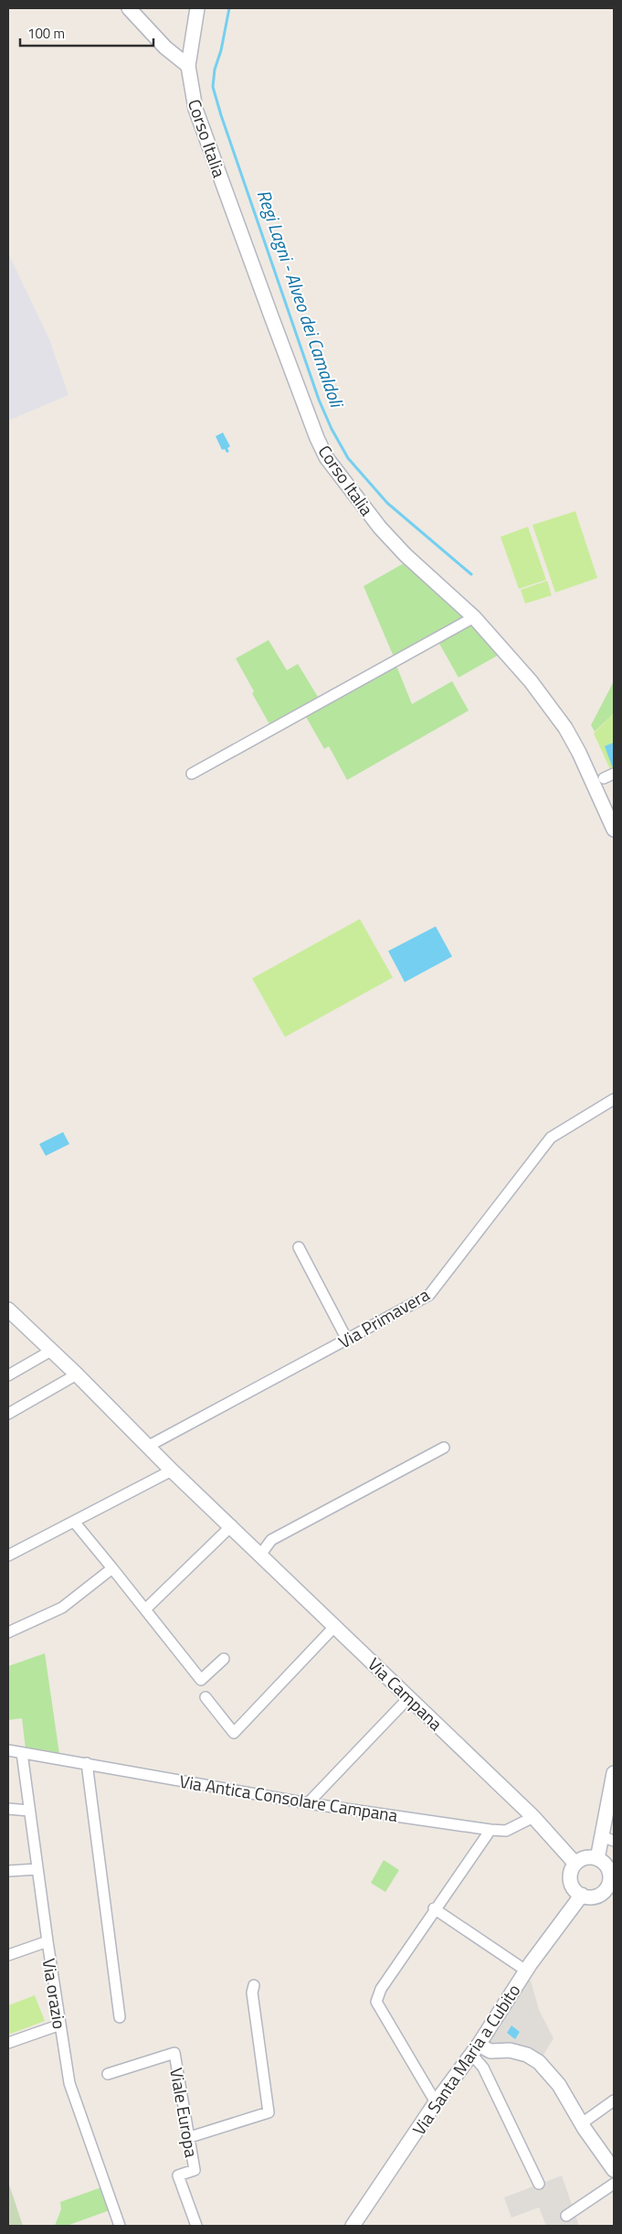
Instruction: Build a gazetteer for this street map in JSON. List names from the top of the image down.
{
  "streets": {
    "main road": ["Corso Italia", "Via Campana", "Via Santa Maria a Cubito"],
    "street": [
      "Via Primavera",
      "Via Antica Consolare Campana",
      "Via orazio",
      "Viale Europa"
    ]
  },
  "crossings": [
    ["Via Primavera", "Via Campana"],
    ["Via Campana", "Via Antica Consolare Campana"],
    ["Via Campana", "Via Santa Maria a Cubito"],
    ["Via Antica Consolare Campana", "Via orazio"]
  ],
  "water": ["Regi Lagni - Alveo dei Camaldoli"],
  "scale_bar": "100 m"
}
